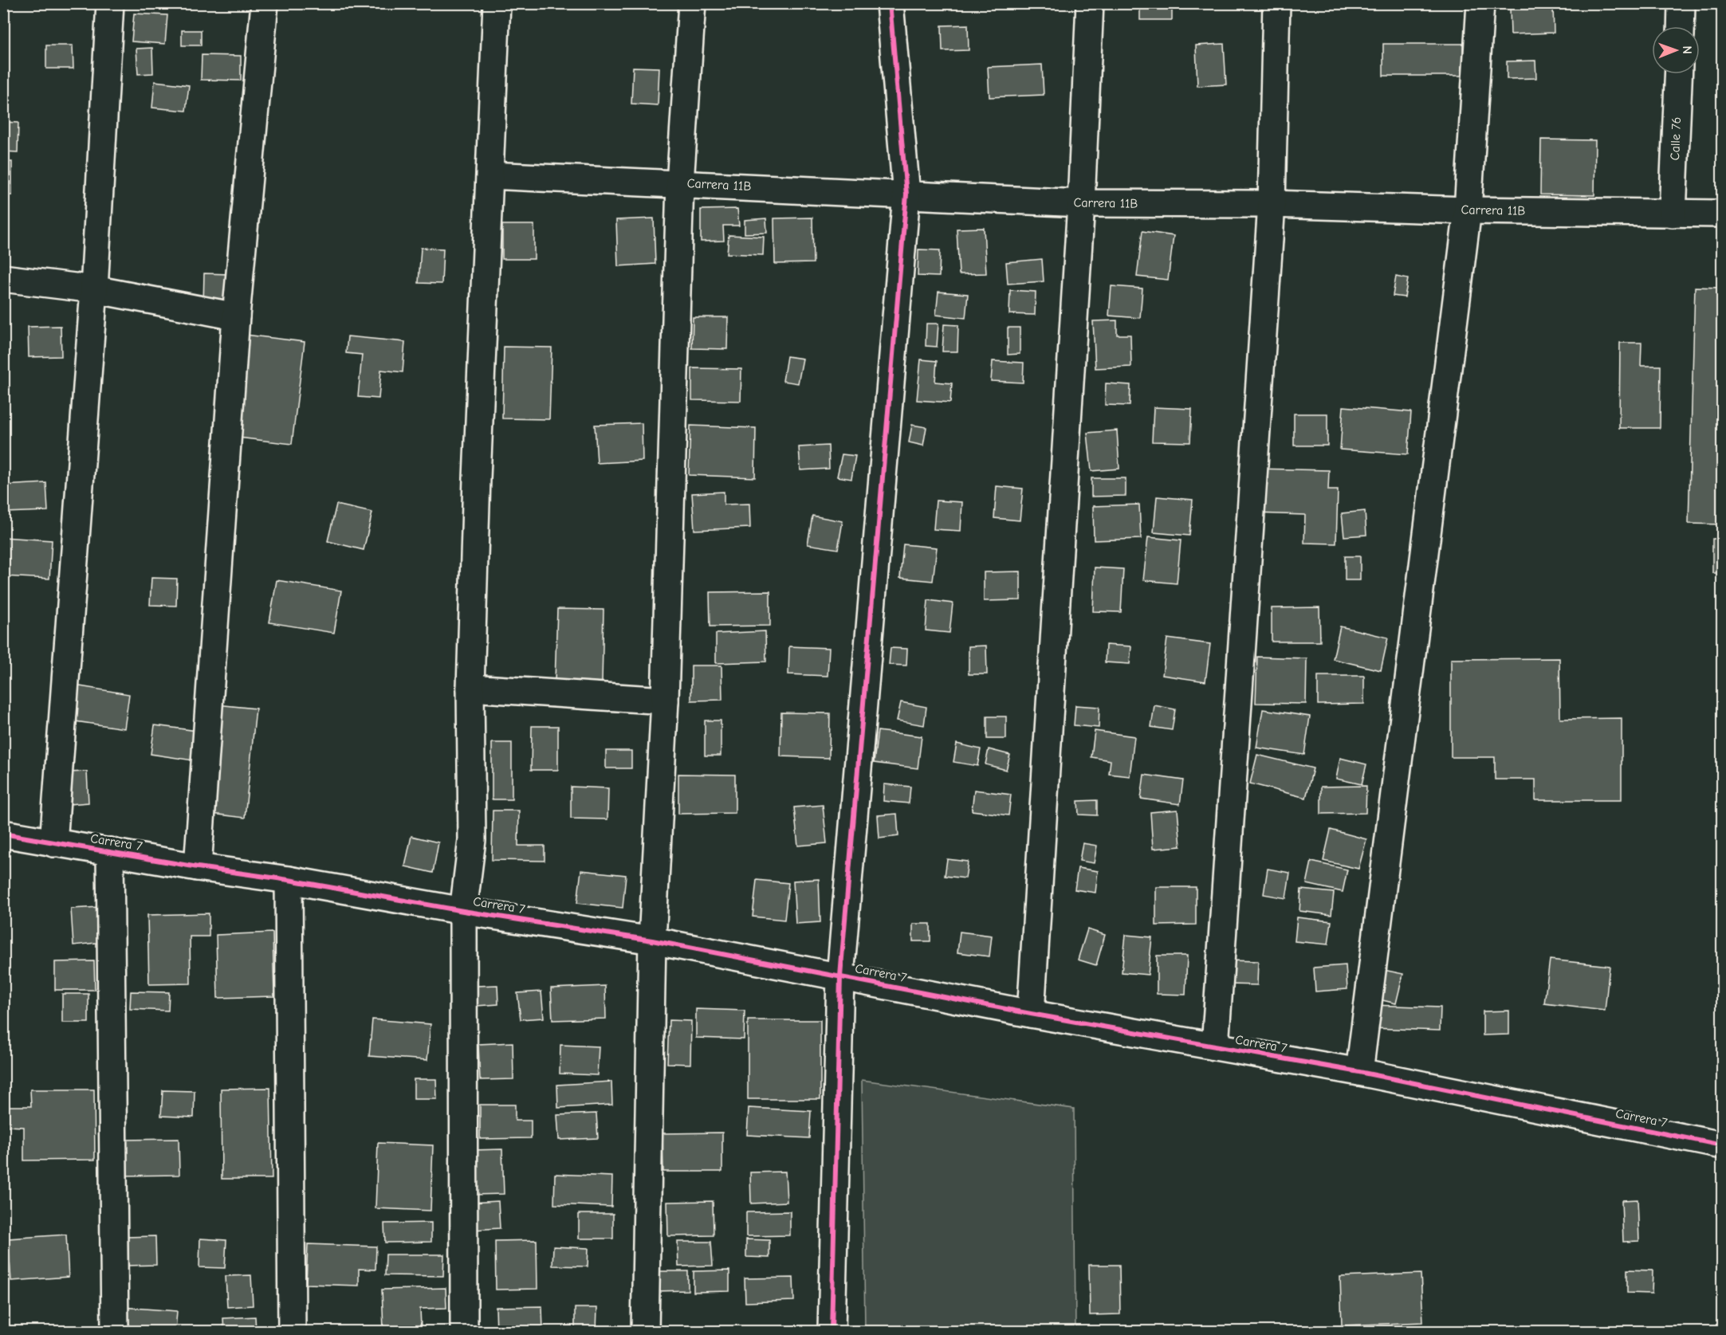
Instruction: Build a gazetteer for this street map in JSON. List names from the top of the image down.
{
  "streets": {
    "street": ["Calle 76", "Carrera 11B", "Carrera 7"]
  },
  "crossings": [
    ["Calle 76", "Carrera 11B"]
  ],
  "north": "right"
}
